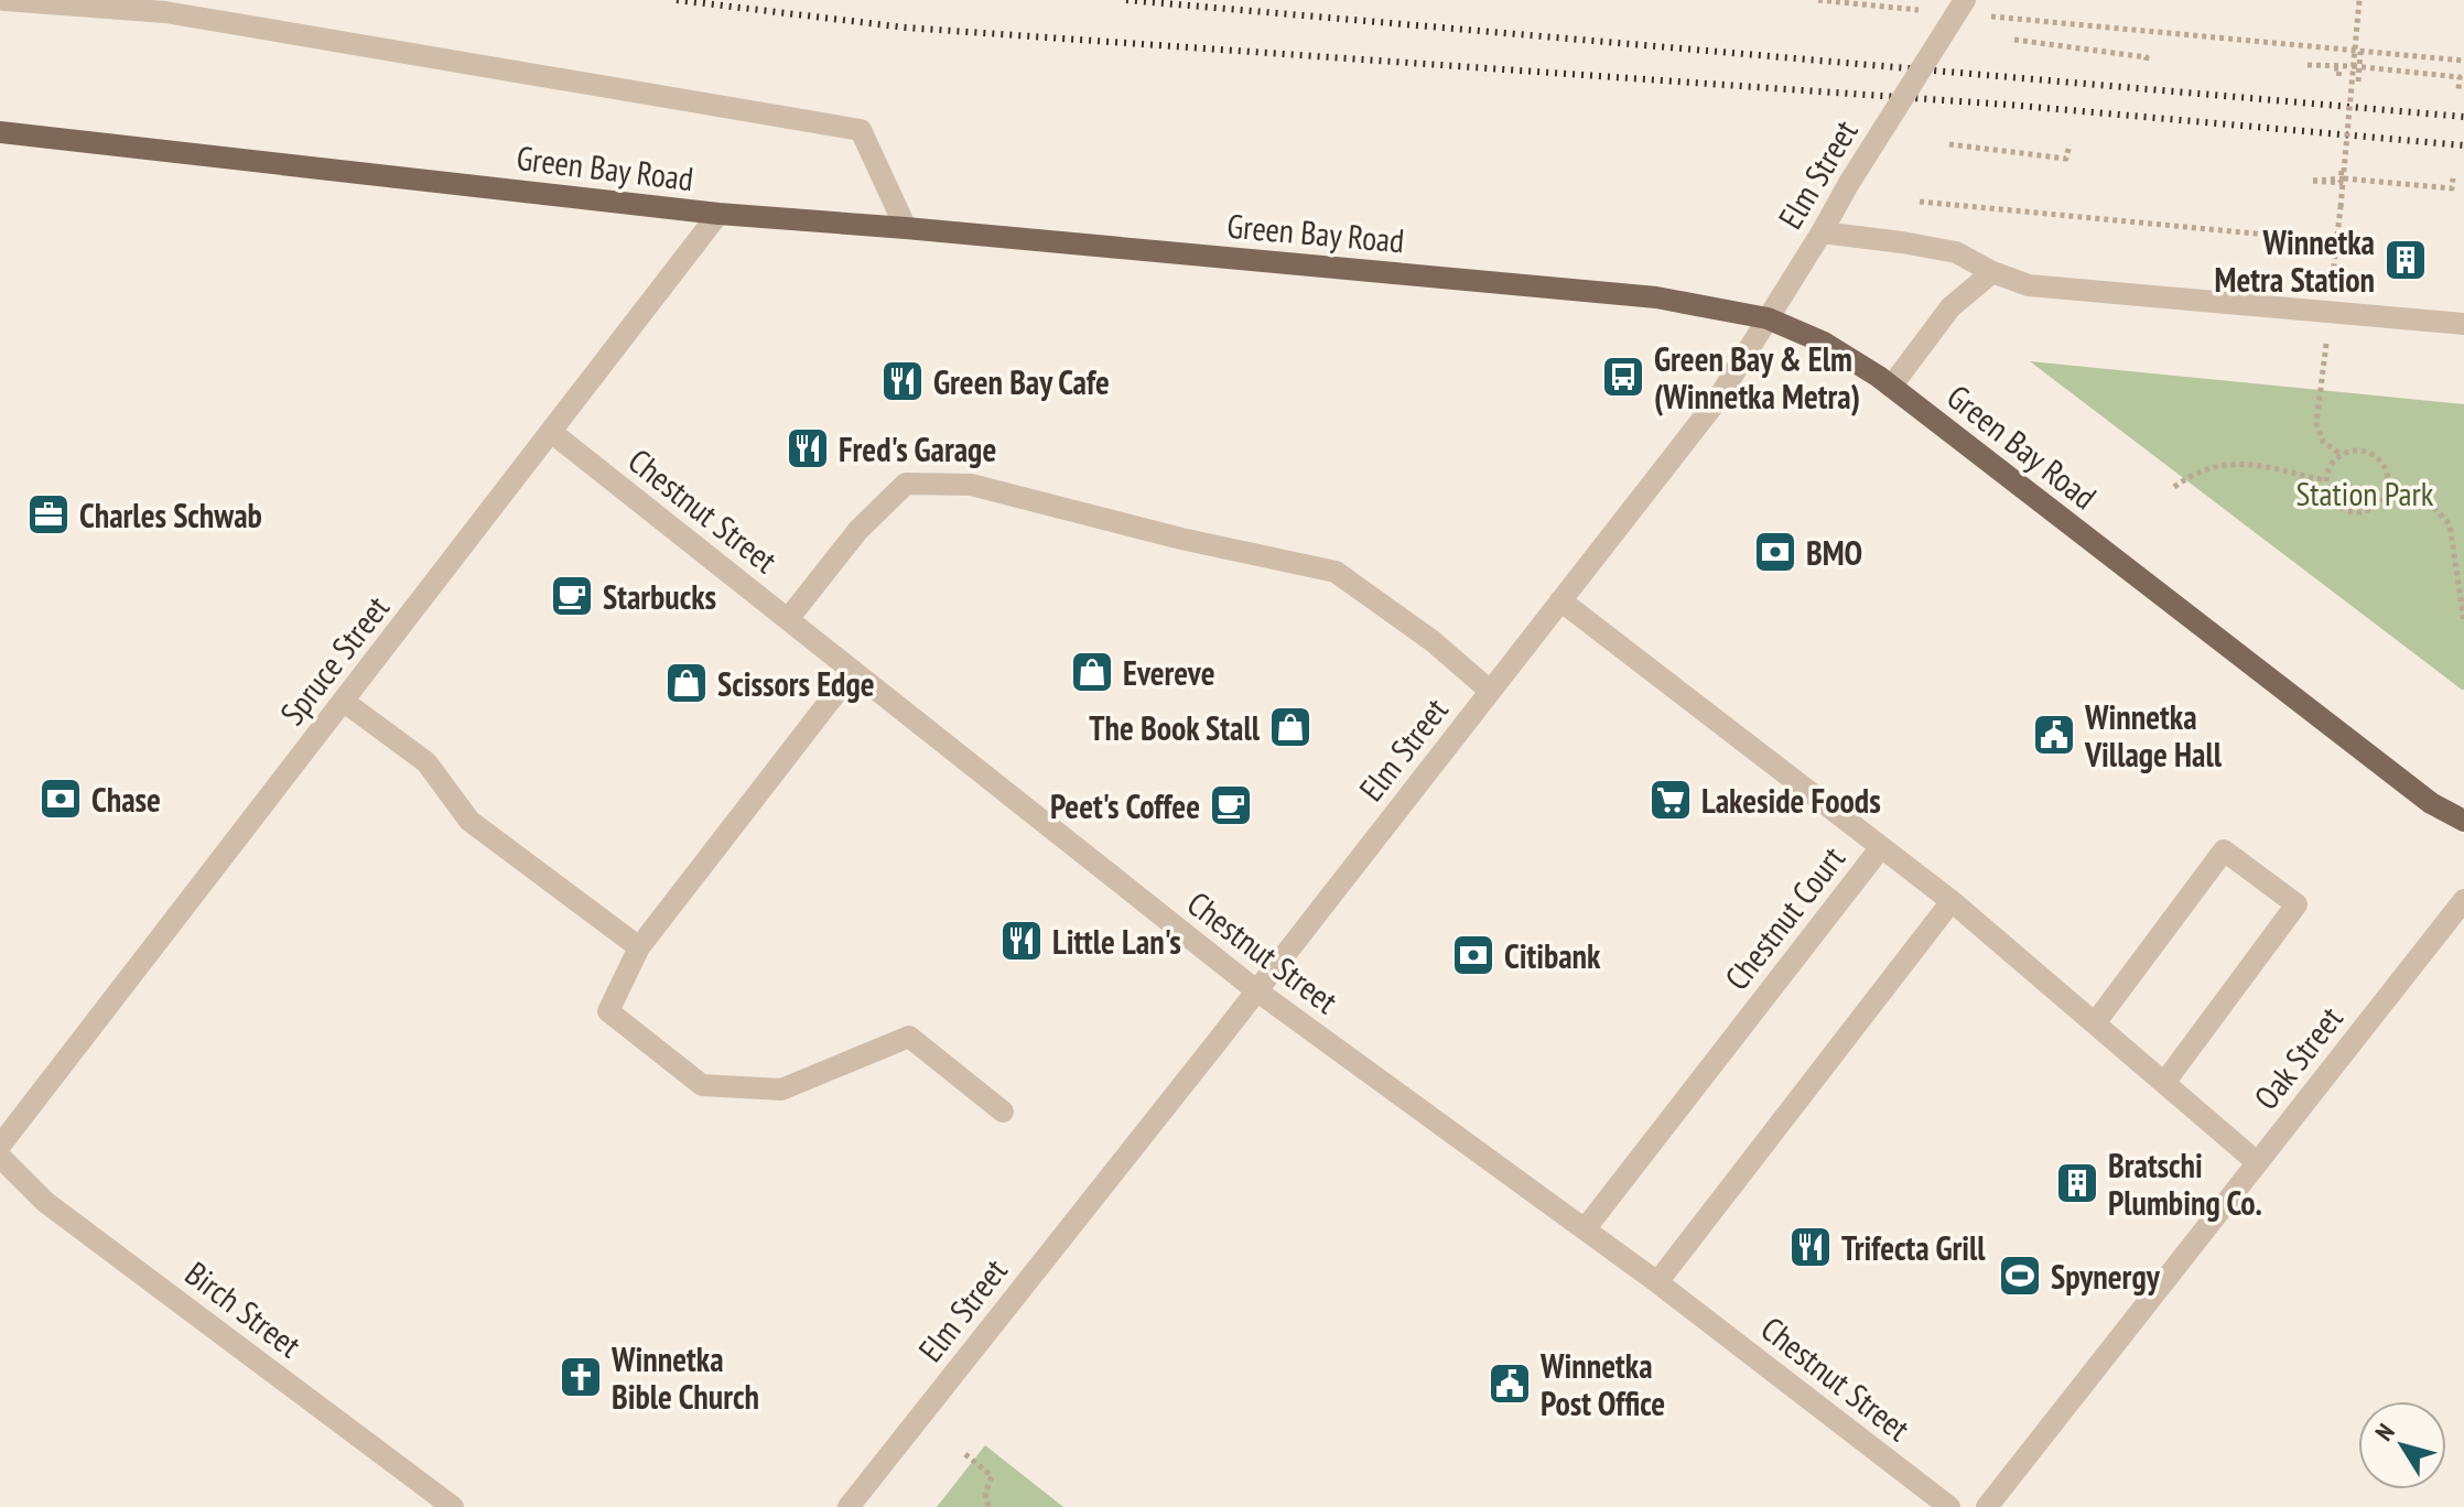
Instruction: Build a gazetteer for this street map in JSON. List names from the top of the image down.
{
  "streets": {
    "main road": ["Green Bay Road"],
    "street": [
      "Elm Street",
      "Chestnut Street",
      "Spruce Street",
      "Chestnut Court",
      "Oak Street",
      "Birch Street"
    ]
  },
  "crossings": [
    ["Green Bay Road", "Elm Street"],
    ["Green Bay Road", "Spruce Street"],
    ["Elm Street", "Chestnut Street"],
    ["Chestnut Street", "Spruce Street"],
    ["Chestnut Street", "Chestnut Court"],
    ["Chestnut Court", "Oak Street"]
  ],
  "parks": ["Station Park"],
  "places": {
    "building": ["Winnetka Metra Station", "Bratschi Plumbing Co."],
    "bus stop": ["Green Bay & Elm (Winnetka Metra)"],
    "restaurant": [
      "Green Bay Cafe",
      "Fred's Garage",
      "Little Lan's",
      "Trifecta Grill"
    ],
    "office": ["Charles Schwab"],
    "bank": ["BMO", "Chase", "Citibank"],
    "cafe": ["Starbucks", "Peet's Coffee"],
    "shop": ["Evereve", "Scissors Edge", "The Book Stall"],
    "public building": ["Winnetka Village Hall", "Winnetka Post Office"],
    "supermarket": ["Lakeside Foods"],
    "sports": ["Spynergy"],
    "church": ["Winnetka Bible Church"]
  },
  "north": "top left"
}
